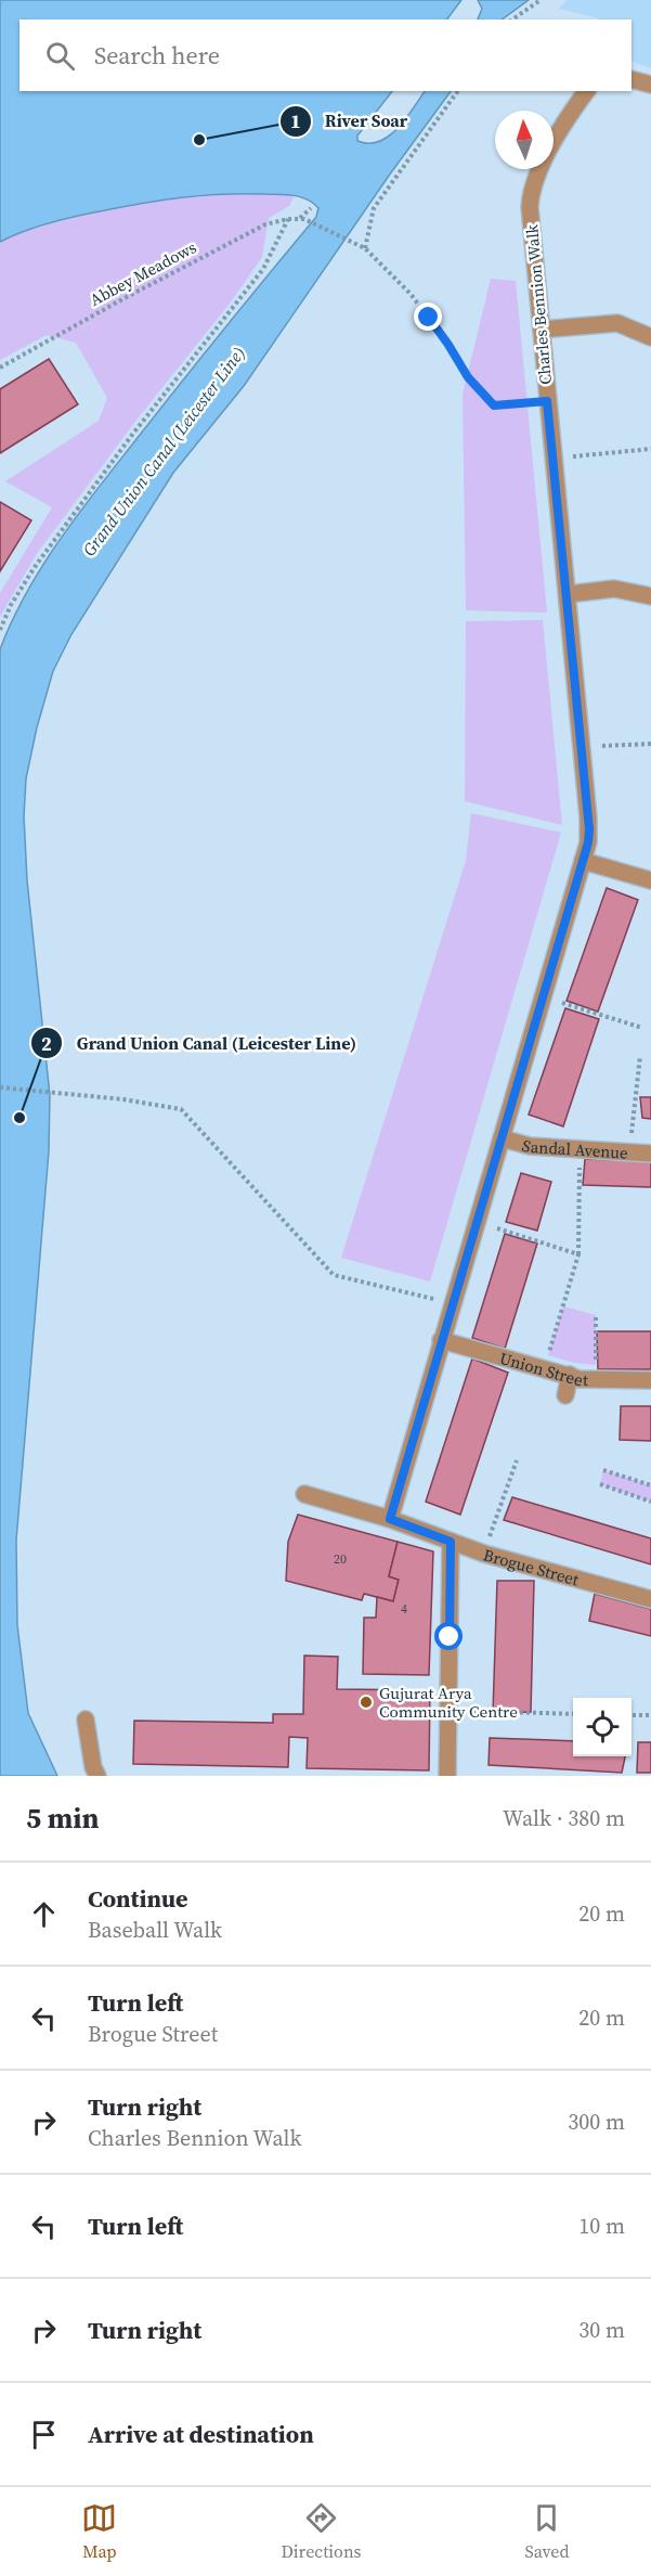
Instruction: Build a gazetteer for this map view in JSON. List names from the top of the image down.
{
  "streets": {
    "street": [
      "Charles Bennion Walk",
      "Sandal Avenue",
      "Union Street",
      "Brogue Street"
    ],
    "path": ["Abbey Meadows"]
  },
  "crossings": [
    ["Charles Bennion Walk", "Sandal Avenue"],
    ["Charles Bennion Walk", "Union Street"],
    ["Charles Bennion Walk", "Brogue Street"]
  ],
  "water": ["Grand Union Canal (Leicester Line)"],
  "places": ["River Soar", "Grand Union Canal (Leicester Line)", "Gujurat Arya Community Centre"],
  "house_numbers": ["20", "4"],
  "north": "top",
  "page": {
    "search": "Search here",
    "heading": ["5 min", "Walk · 380 m"],
    "list": [
      ["Continue", "Baseball Walk", "20 m"],
      ["Turn left", "Brogue Street", "20 m"],
      ["Turn right", "Charles Bennion Walk", "300 m"],
      ["Turn left", "10 m"],
      ["Turn right", "30 m"],
      "Arrive at destination"
    ],
    "nav": ["Map", "Directions", "Saved"]
  }
}
